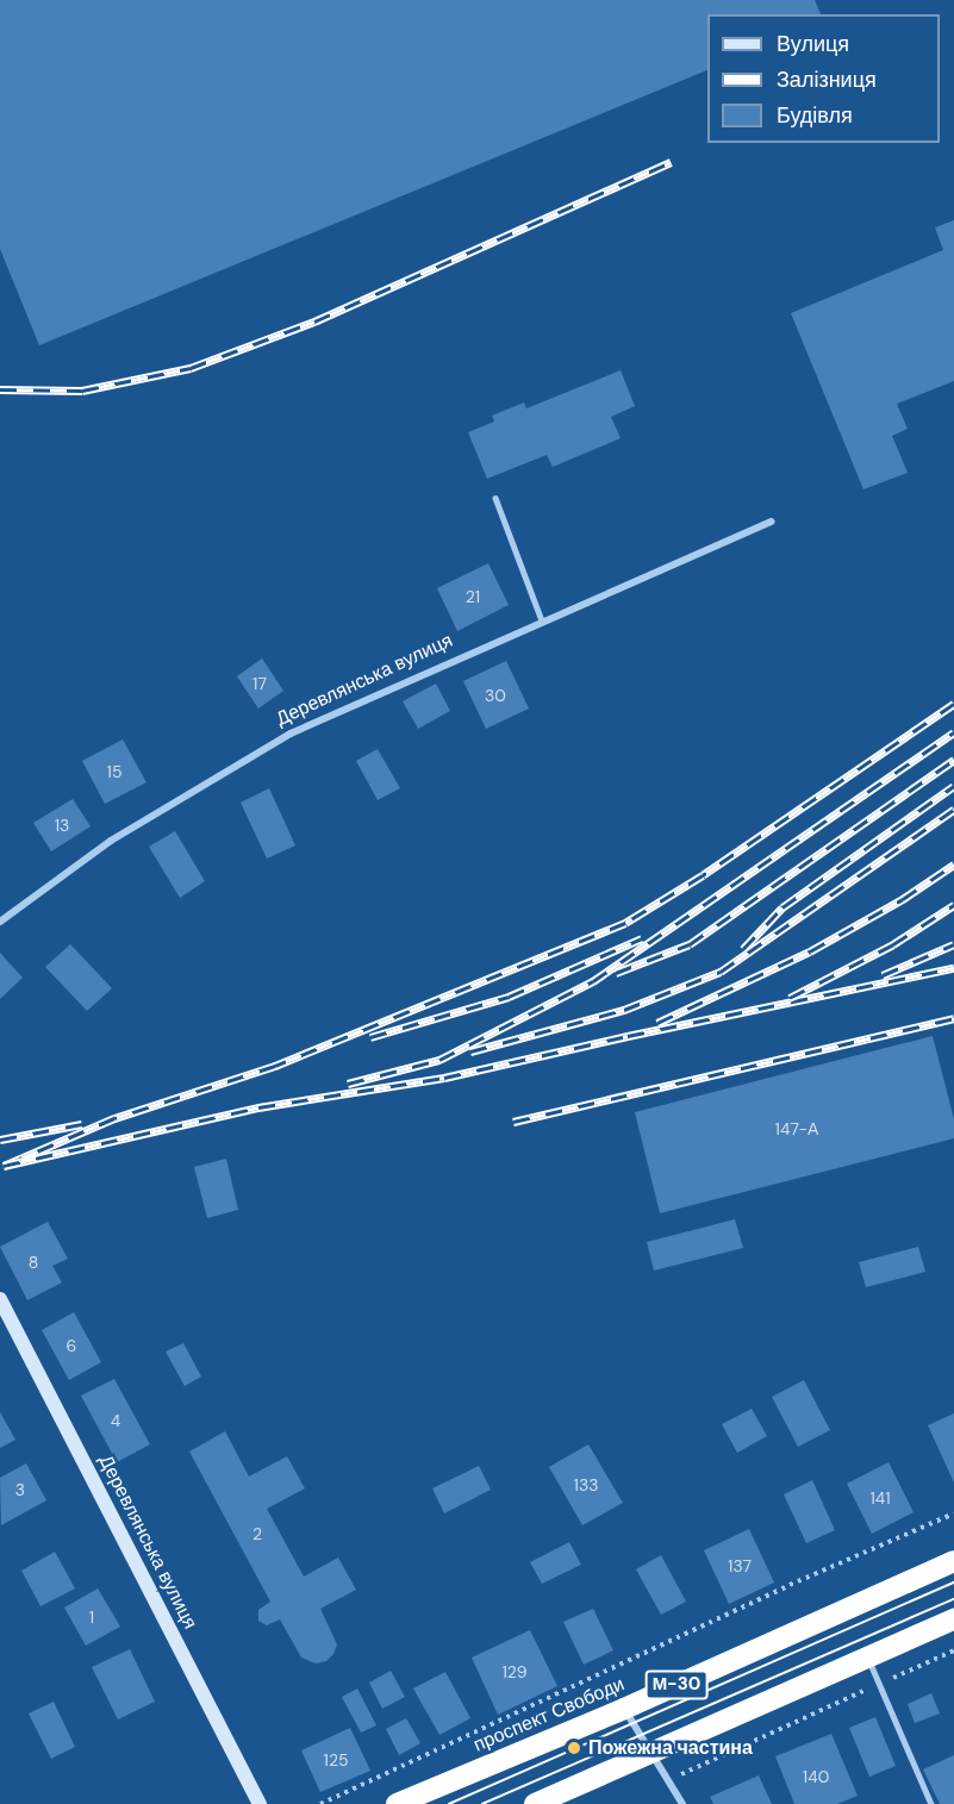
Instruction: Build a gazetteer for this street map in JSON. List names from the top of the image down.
{
  "streets": {
    "highway": ["М-30", "проспект Свободи"],
    "street": ["Деревлянська вулиця"]
  },
  "places": ["Пожежна частина"],
  "house_numbers": [
    "21",
    "17",
    "30",
    "15",
    "13",
    "147-А",
    "8",
    "6",
    "4",
    "133",
    "3",
    "141",
    "2",
    "137",
    "1",
    "129",
    "125",
    "140"
  ],
  "legend": ["Вулиця", "Залізниця", "Будівля"]
}
